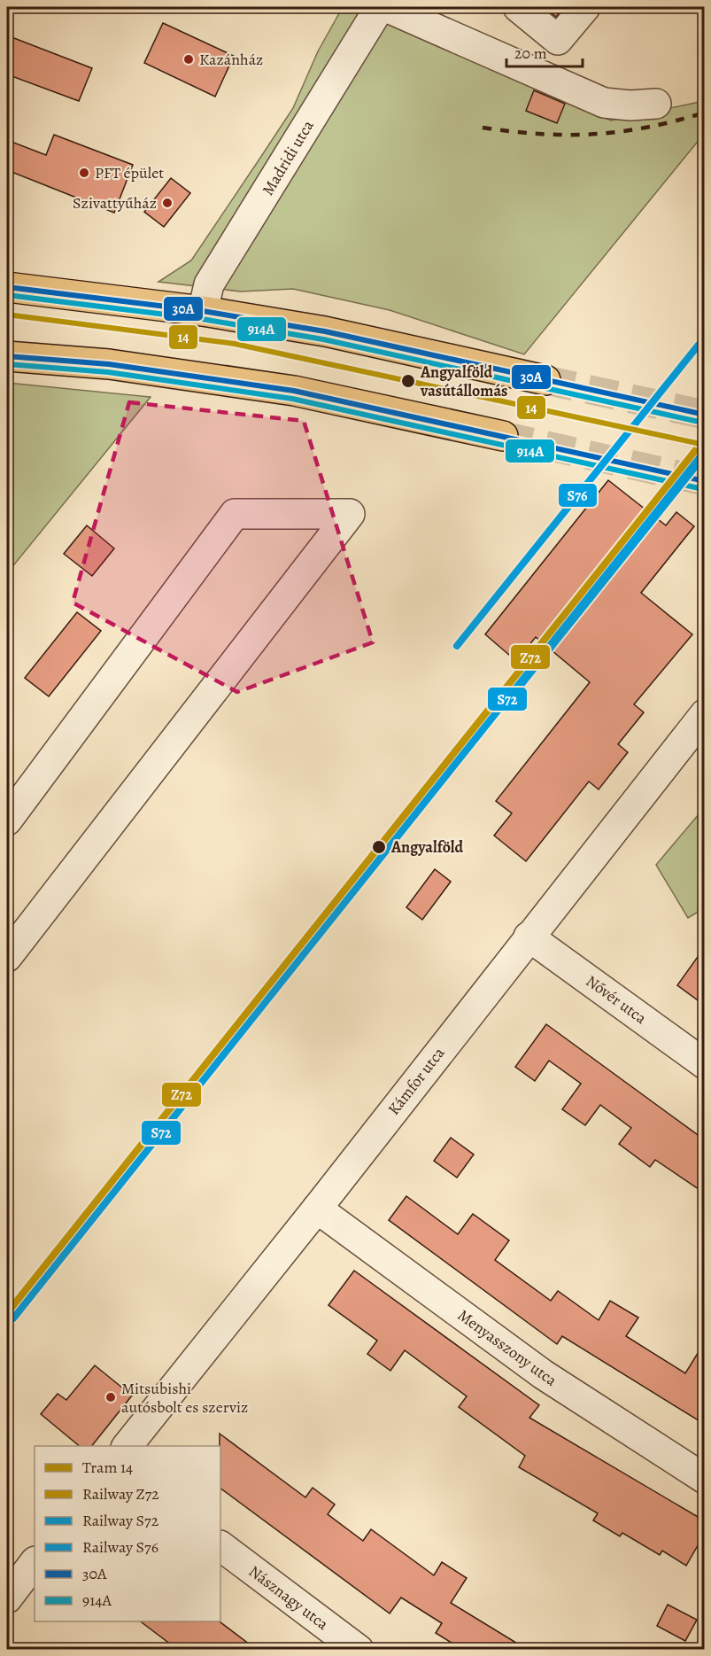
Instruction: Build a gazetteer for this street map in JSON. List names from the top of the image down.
{
  "streets": {
    "street": [
      "Madridi utca",
      "Nővér utca",
      "Kámfor utca",
      "Menyasszony utca",
      "Násznagy utca"
    ]
  },
  "crossings": [
    ["Nővér utca", "Kámfor utca"],
    ["Kámfor utca", "Menyasszony utca"]
  ],
  "places": [
    "Kazánház",
    "PFT épület",
    "Szivattyűház",
    "Angyalföld vasútállomás",
    "Angyalföld",
    "Mitsubishi autósbolt es szerviz"
  ],
  "lines": [
    "transit line 30A",
    "transit line 914A",
    "tram line 14",
    "rail line S76",
    "rail line Z72",
    "rail line S72"
  ],
  "legend": [
    "Tram 14",
    "Railway Z72",
    "Railway S72",
    "Railway S76",
    "30A",
    "914A"
  ],
  "scale_bar": "20 m"
}
